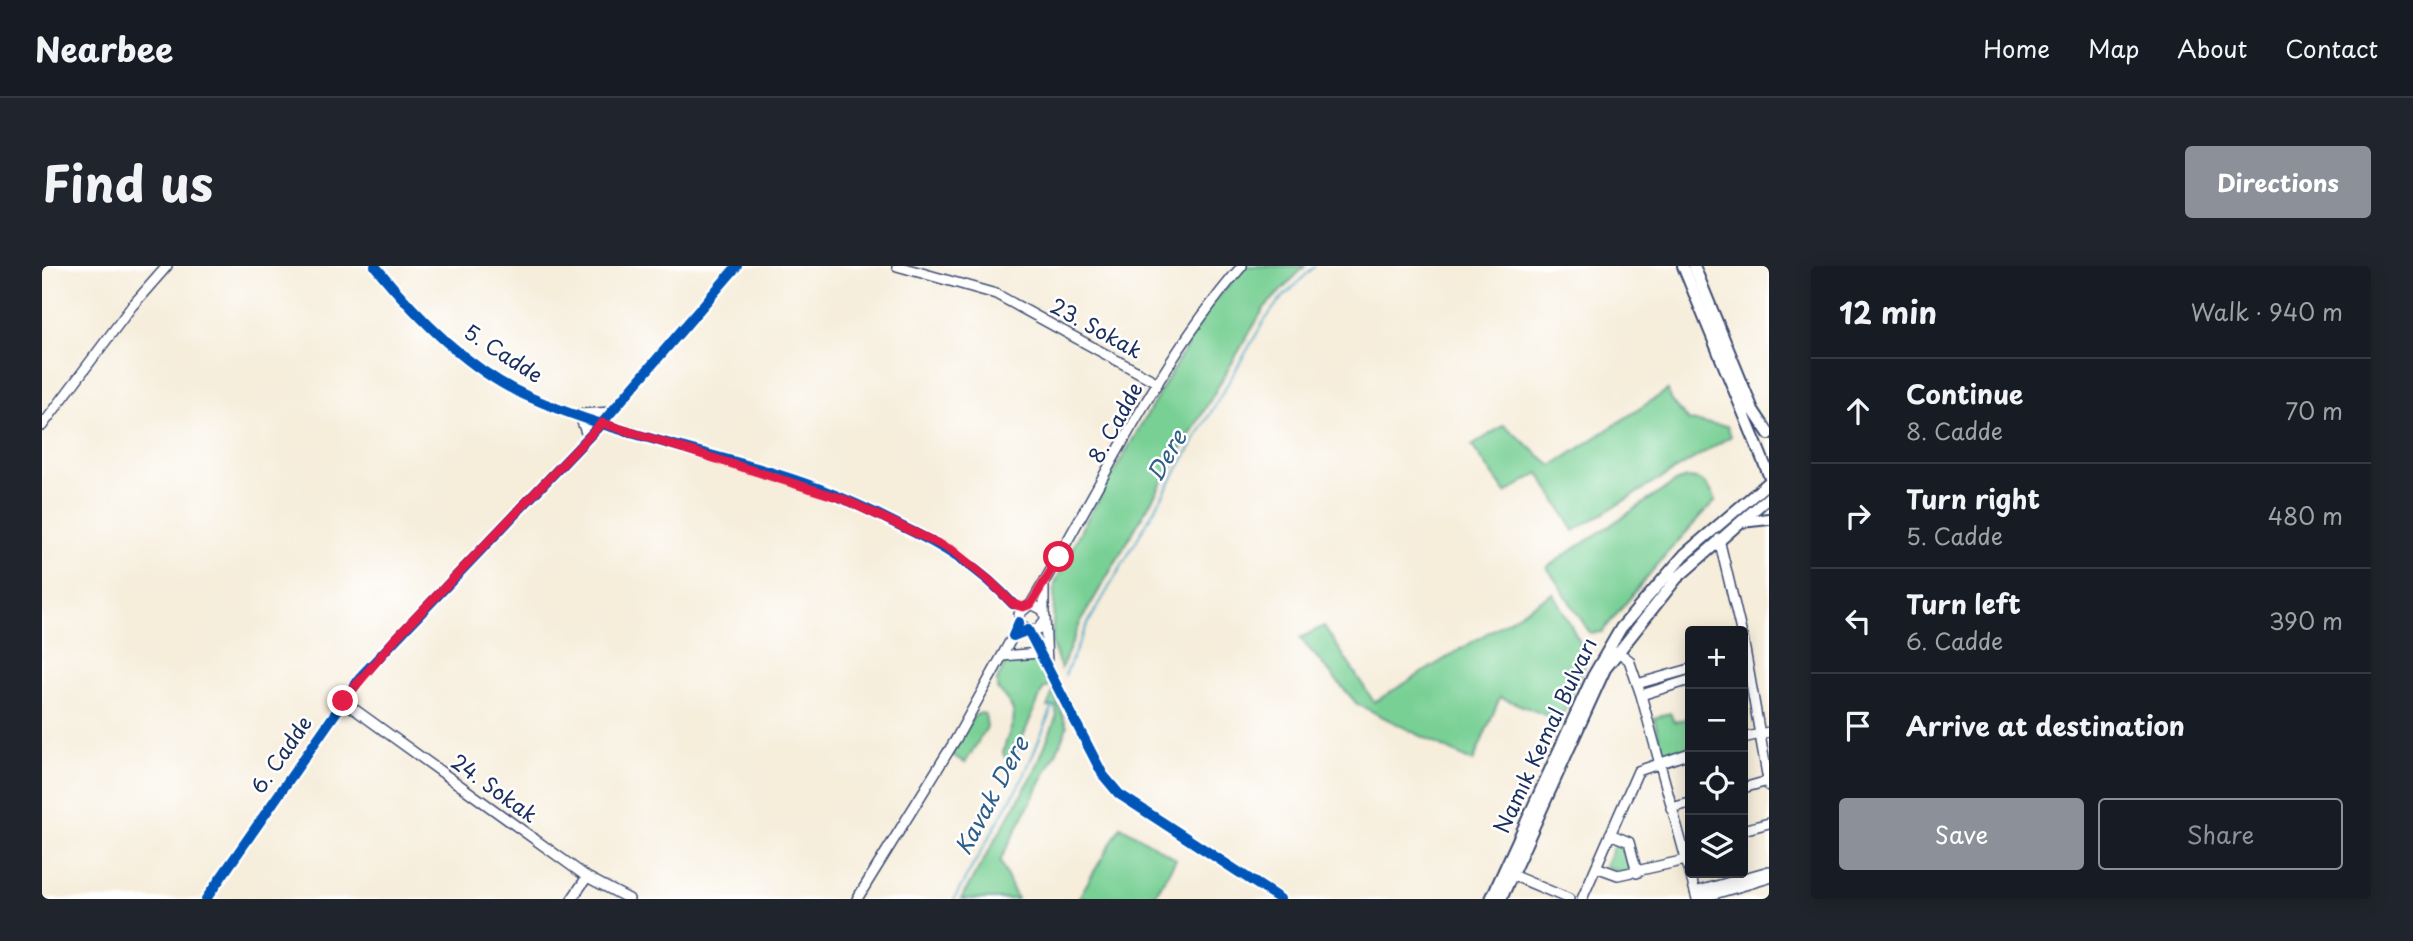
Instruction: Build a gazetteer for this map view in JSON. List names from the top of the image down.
{
  "streets": {
    "main road": ["Namık Kemal Bulvarı"],
    "street": [
      "23. Sokak",
      "5. Cadde",
      "8. Cadde",
      "6. Cadde",
      "24. Sokak"
    ]
  },
  "crossings": [
    ["23. Sokak", "8. Cadde"],
    ["5. Cadde", "6. Cadde"],
    ["6. Cadde", "24. Sokak"]
  ],
  "water": ["Dere", "Kavak Dere"],
  "page": {
    "header": "Nearbee",
    "nav": [
      "Home",
      "Map",
      "About",
      "Contact"
    ],
    "title": "Find us",
    "buttons": [
      "Directions",
      ["Save", "Share"]
    ],
    "heading": ["12 min", "Walk · 940 m"],
    "list": [
      ["Continue", "8. Cadde", "70 m"],
      ["Turn right", "5. Cadde", "480 m"],
      ["Turn left", "6. Cadde", "390 m"],
      "Arrive at destination"
    ],
    "map_buttons": ["+", "−"]
  }
}
